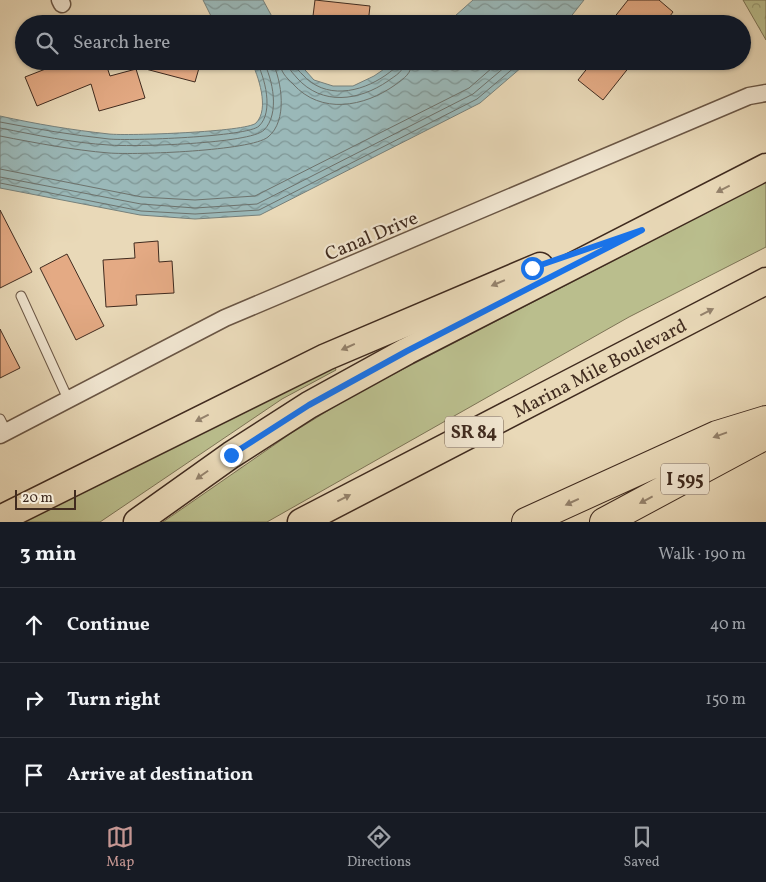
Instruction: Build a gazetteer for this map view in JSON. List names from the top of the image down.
{
  "streets": {
    "highway": ["I 595"],
    "main road": ["Marina Mile Boulevard", "SR 84"],
    "street": ["Canal Drive"]
  },
  "scale_bar": "20 m",
  "page": {
    "search": "Search here",
    "scale": "20 m",
    "heading": ["3 min", "Walk · 190 m"],
    "list": [
      ["Continue", "40 m"],
      ["Turn right", "150 m"],
      "Arrive at destination"
    ],
    "nav": ["Map", "Directions", "Saved"]
  }
}
